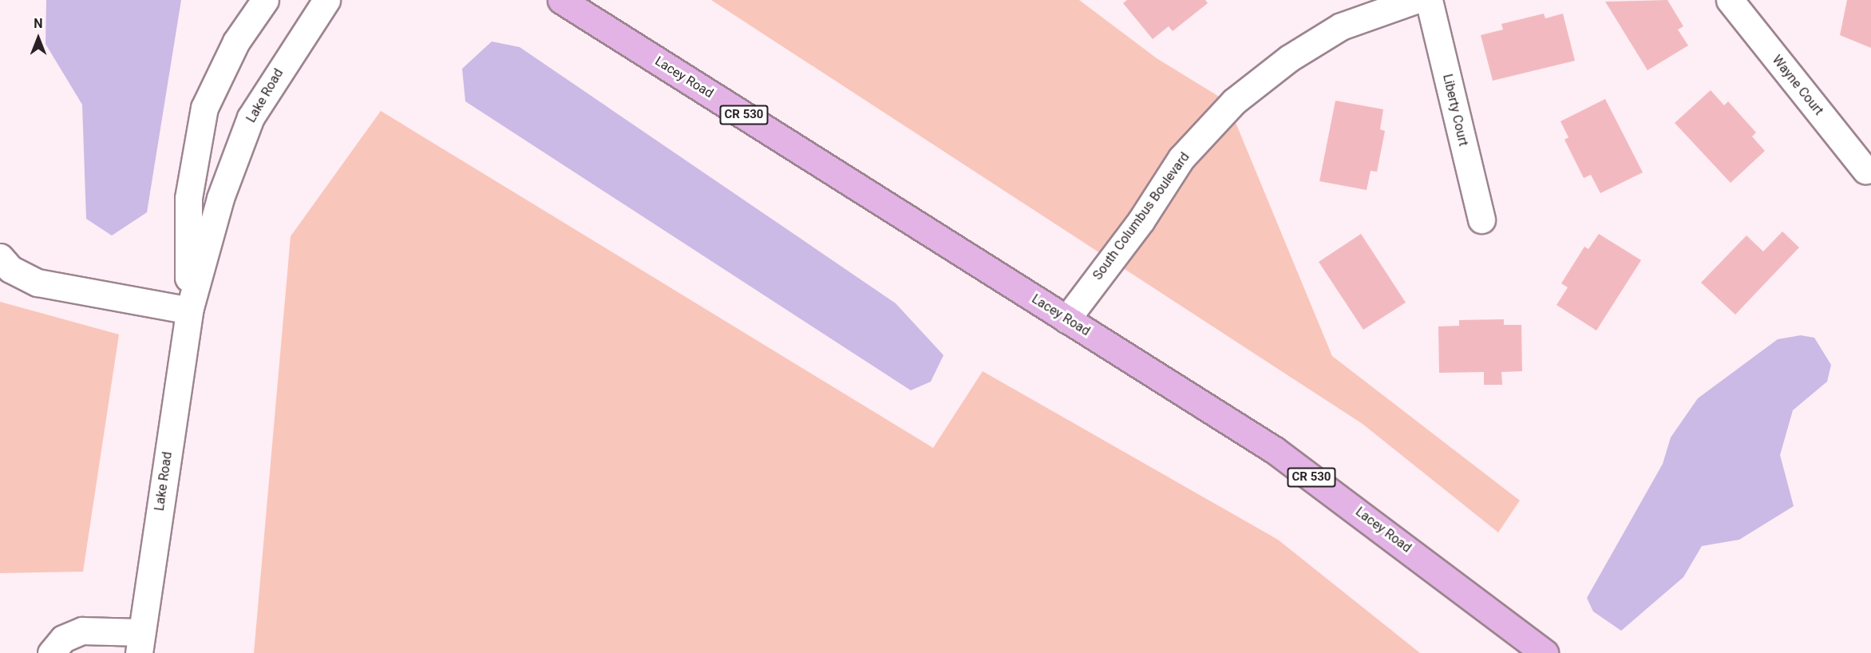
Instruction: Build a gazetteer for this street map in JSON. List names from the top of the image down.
{
  "streets": {
    "main road": ["Lacey Road", "CR 530"],
    "street": [
      "Wayne Court",
      "Lake Road",
      "Liberty Court",
      "South Columbus Boulevard"
    ]
  },
  "crossings": [
    ["Lacey Road", "South Columbus Boulevard"]
  ],
  "north": "top"
}
